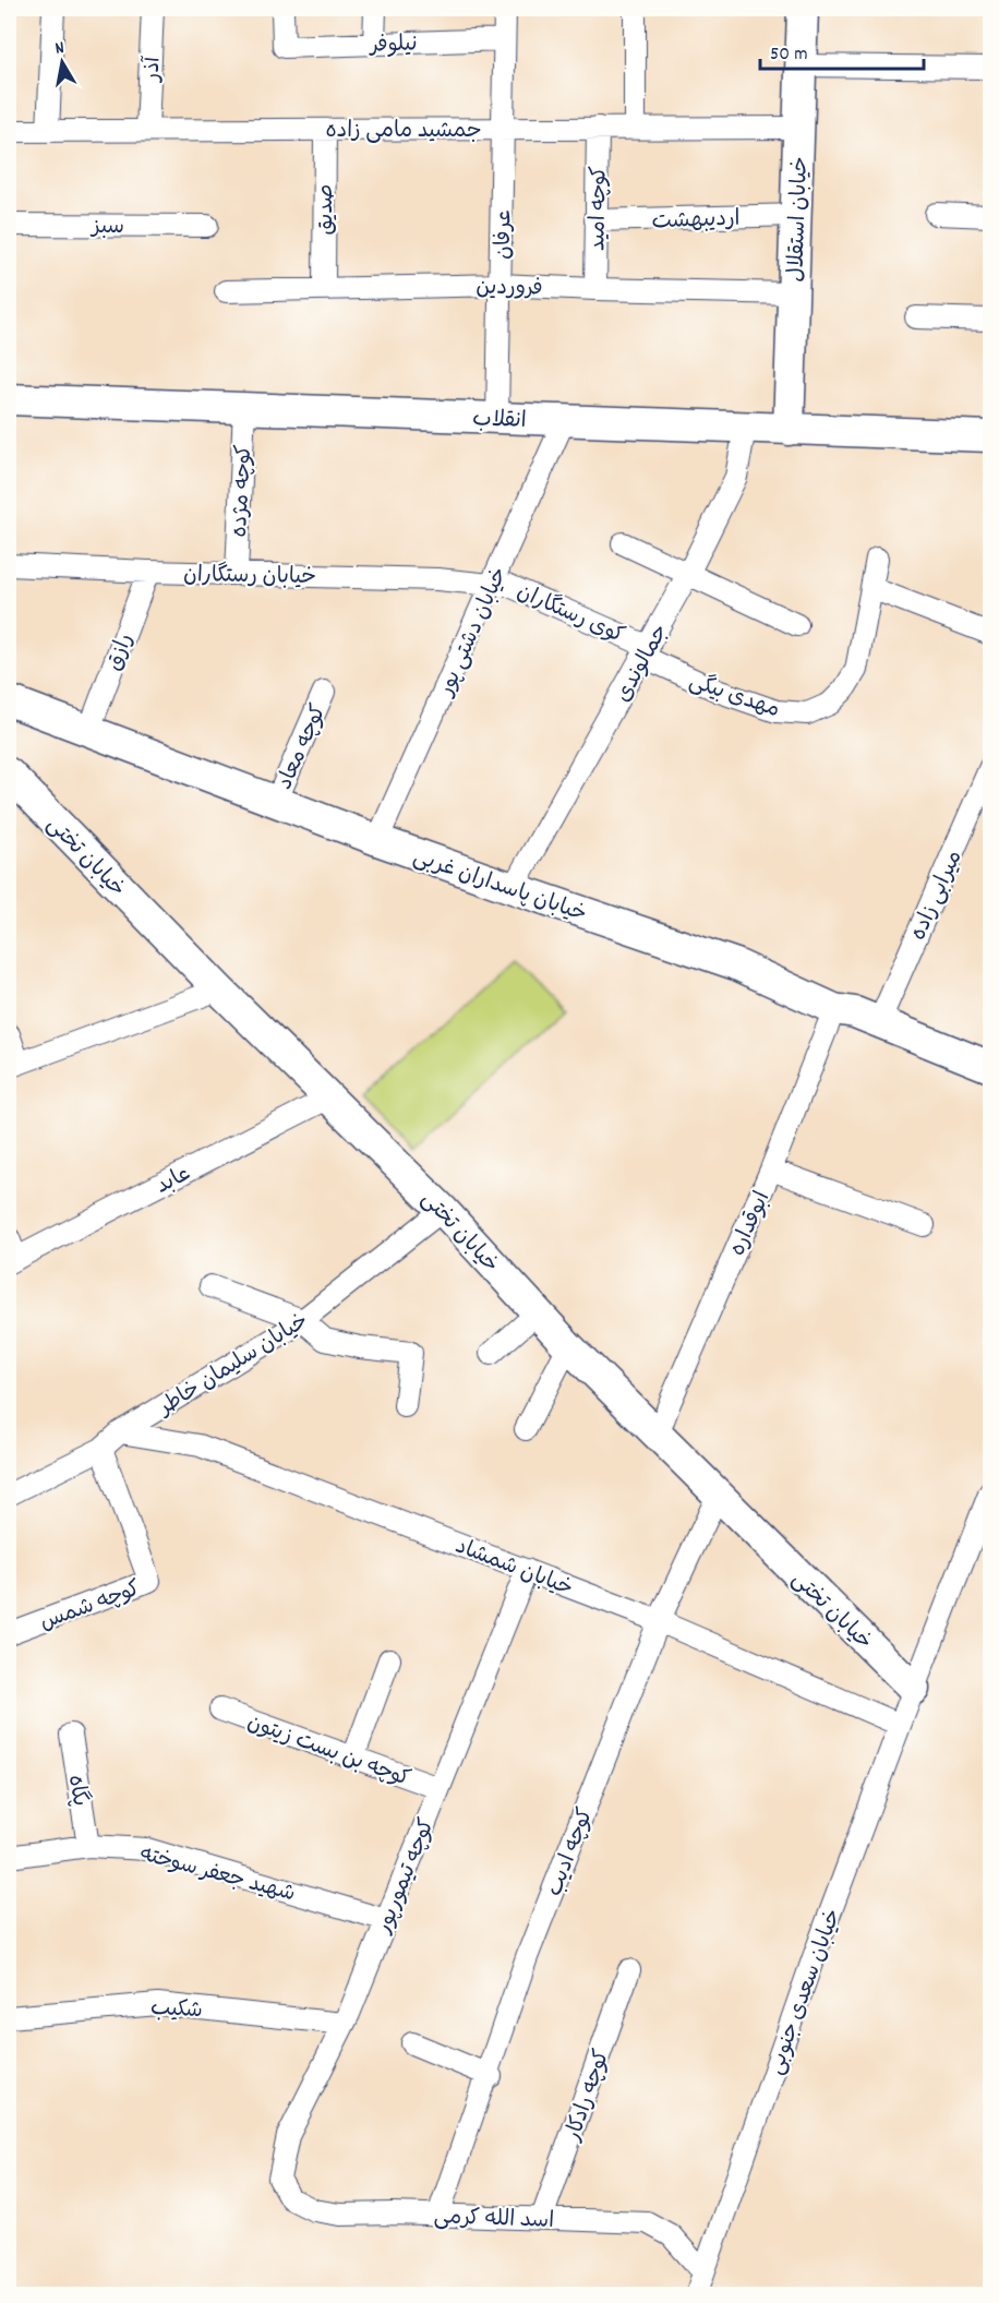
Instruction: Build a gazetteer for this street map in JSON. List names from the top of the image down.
{
  "streets": {
    "main road": [
      "خیابان استقلال",
      "انقلاب",
      "خیابان تختی",
      "خیابان پاسداران غربی"
    ],
    "street": [
      "نیلوفر",
      "آذر",
      "جمشید مامی زاده",
      "کوچه امید",
      "صدیق",
      "اردیبهشت",
      "سبز",
      "عرفان",
      "فروردین",
      "کوچه مژده",
      "خیابان رستگاران",
      "کوی رستگاران",
      "خیابان دشتی پور",
      "رازق",
      "جمالوندی",
      "مهدی بیگی",
      "کوچه معاد",
      "میرابی زاده",
      "عابد",
      "ابوقداره",
      "خیابان سلیمان خاطر",
      "خیابان شمشاد",
      "کوچه شمس",
      "کوچه بن بست زیتون",
      "پگاه",
      "کوچه ادیب",
      "شهید جعفر سوخته",
      "کوچه تیمورپور",
      "خیابان سعدی جنوبی",
      "شکیب",
      "کوچه رادکار",
      "اسد الله کرمی"
    ]
  },
  "crossings": [
    ["نیلوفر", "عرفان"],
    ["آذر", "جمشید مامی زاده"],
    ["جمشید مامی زاده", "کوچه امید"],
    ["جمشید مامی زاده", "صدیق"],
    ["جمشید مامی زاده", "خیابان استقلال"],
    ["جمشید مامی زاده", "عرفان"],
    ["کوچه امید", "اردیبهشت"],
    ["کوچه امید", "فروردین"],
    ["صدیق", "فروردین"],
    ["اردیبهشت", "خیابان استقلال"],
    ["خیابان استقلال", "فروردین"],
    ["خیابان استقلال", "انقلاب"],
    ["عرفان", "فروردین"],
    ["عرفان", "انقلاب"],
    ["انقلاب", "کوچه مژده"],
    ["انقلاب", "خیابان دشتی پور"],
    ["انقلاب", "جمالوندی"],
    ["کوچه مژده", "خیابان رستگاران"],
    ["خیابان رستگاران", "کوی رستگاران"],
    ["خیابان رستگاران", "خیابان دشتی پور"],
    ["خیابان رستگاران", "رازق"],
    ["کوی رستگاران", "خیابان دشتی پور"],
    ["کوی رستگاران", "جمالوندی"],
    ["کوی رستگاران", "مهدی بیگی"],
    ["خیابان دشتی پور", "خیابان پاسداران غربی"],
    ["رازق", "خیابان پاسداران غربی"],
    ["جمالوندی", "مهدی بیگی"],
    ["جمالوندی", "خیابان پاسداران غربی"],
    ["کوچه معاد", "خیابان پاسداران غربی"],
    ["خیابان تختی", "عابد"],
    ["خیابان تختی", "ابوقداره"],
    ["خیابان تختی", "خیابان سلیمان خاطر"],
    ["خیابان تختی", "کوچه ادیب"],
    ["خیابان تختی", "خیابان سعدی جنوبی"],
    ["خیابان پاسداران غربی", "میرابی زاده"],
    ["خیابان پاسداران غربی", "ابوقداره"],
    ["خیابان سلیمان خاطر", "خیابان شمشاد"],
    ["خیابان سلیمان خاطر", "کوچه شمس"],
    ["خیابان شمشاد", "کوچه ادیب"],
    ["خیابان شمشاد", "کوچه تیمورپور"],
    ["خیابان شمشاد", "خیابان سعدی جنوبی"],
    ["کوچه بن بست زیتون", "کوچه تیمورپور"],
    ["پگاه", "شهید جعفر سوخته"],
    ["کوچه ادیب", "اسد الله کرمی"],
    ["شهید جعفر سوخته", "کوچه تیمورپور"],
    ["کوچه تیمورپور", "شکیب"],
    ["کوچه تیمورپور", "اسد الله کرمی"],
    ["خیابان سعدی جنوبی", "اسد الله کرمی"],
    ["کوچه رادکار", "اسد الله کرمی"]
  ],
  "scale_bar": "50 m",
  "north": "top"
}
